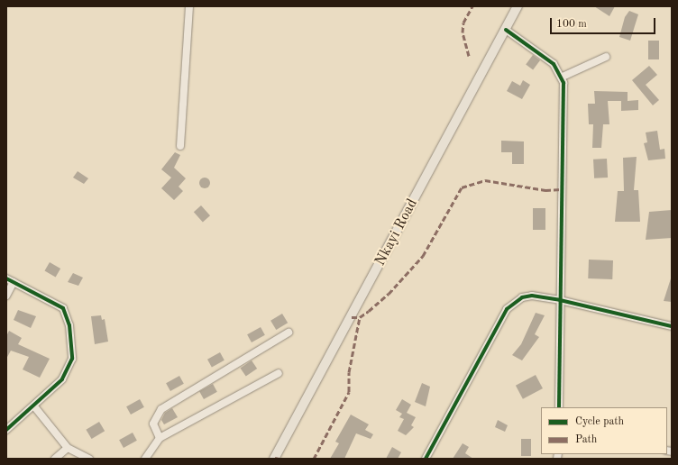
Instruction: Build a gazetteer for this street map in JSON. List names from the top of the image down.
{
  "streets": {
    "main road": ["Nkayi Road"]
  },
  "legend": ["Cycle path", "Path"],
  "scale_bar": "100 m"
}
